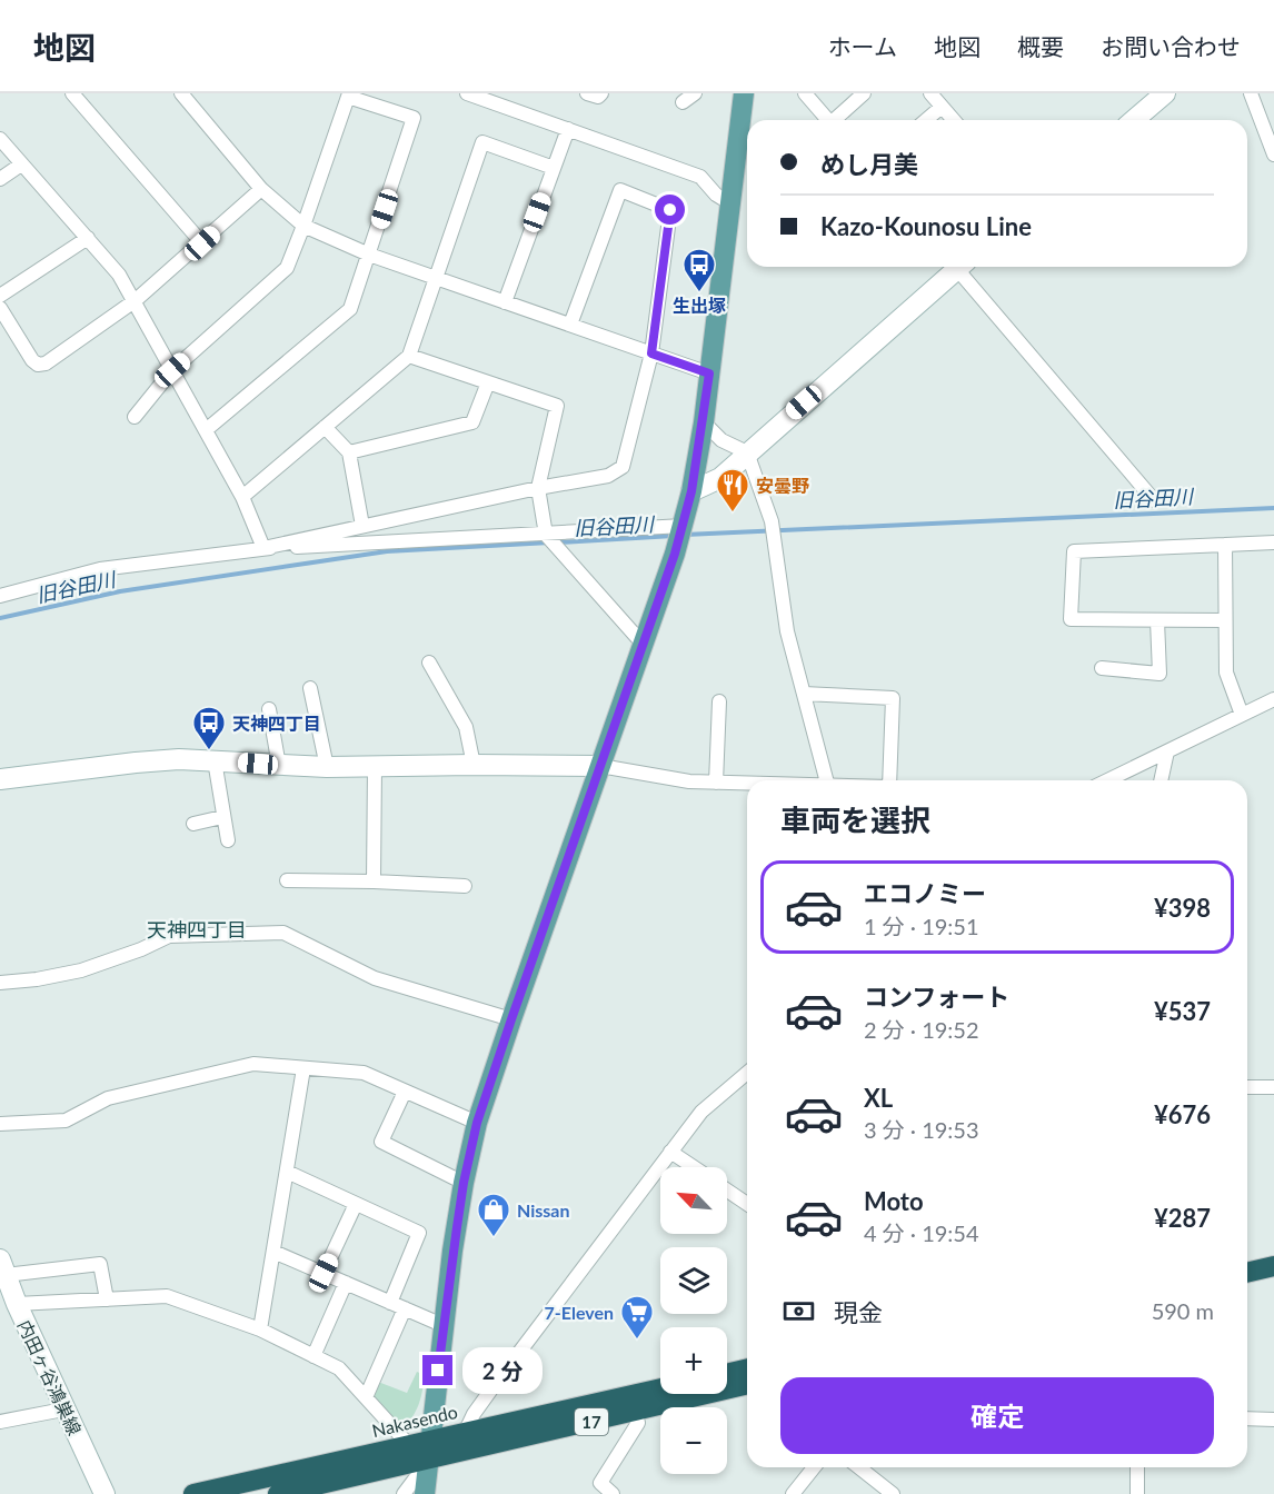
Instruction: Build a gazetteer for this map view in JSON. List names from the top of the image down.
{
  "streets": {
    "highway": ["Nakasendo", "17"],
    "street": ["内田ヶ谷鴻巣線"]
  },
  "districts": ["天神四丁目"],
  "water": ["旧谷田川"],
  "places": {
    "bus stop": ["生出塚", "天神四丁目"],
    "restaurant": ["安曇野"],
    "shop": ["Nissan"],
    "supermarket": ["7-Eleven"]
  },
  "north": "top left",
  "page": {
    "header": "地図",
    "nav": [
      "ホーム",
      "地図",
      "概要",
      "お問い合わせ"
    ],
    "banner": ["めし月美", "Kazo-Kounosu Line"],
    "heading": "車両を選択",
    "list": [
      {
        "name": "エコノミー",
        "note": "1 分 · 19:51",
        "value": "¥398"
      },
      {
        "name": "コンフォート",
        "note": "2 分 · 19:52",
        "value": "¥537"
      },
      {
        "name": "XL",
        "note": "3 分 · 19:53",
        "value": "¥676"
      },
      {
        "name": "Moto",
        "note": "4 分 · 19:54",
        "value": "¥287"
      }
    ],
    "map_buttons": ["+", "−"],
    "pay": ["現金", "590 m"],
    "bubble": "2 分",
    "buttons": "確定"
  }
}
